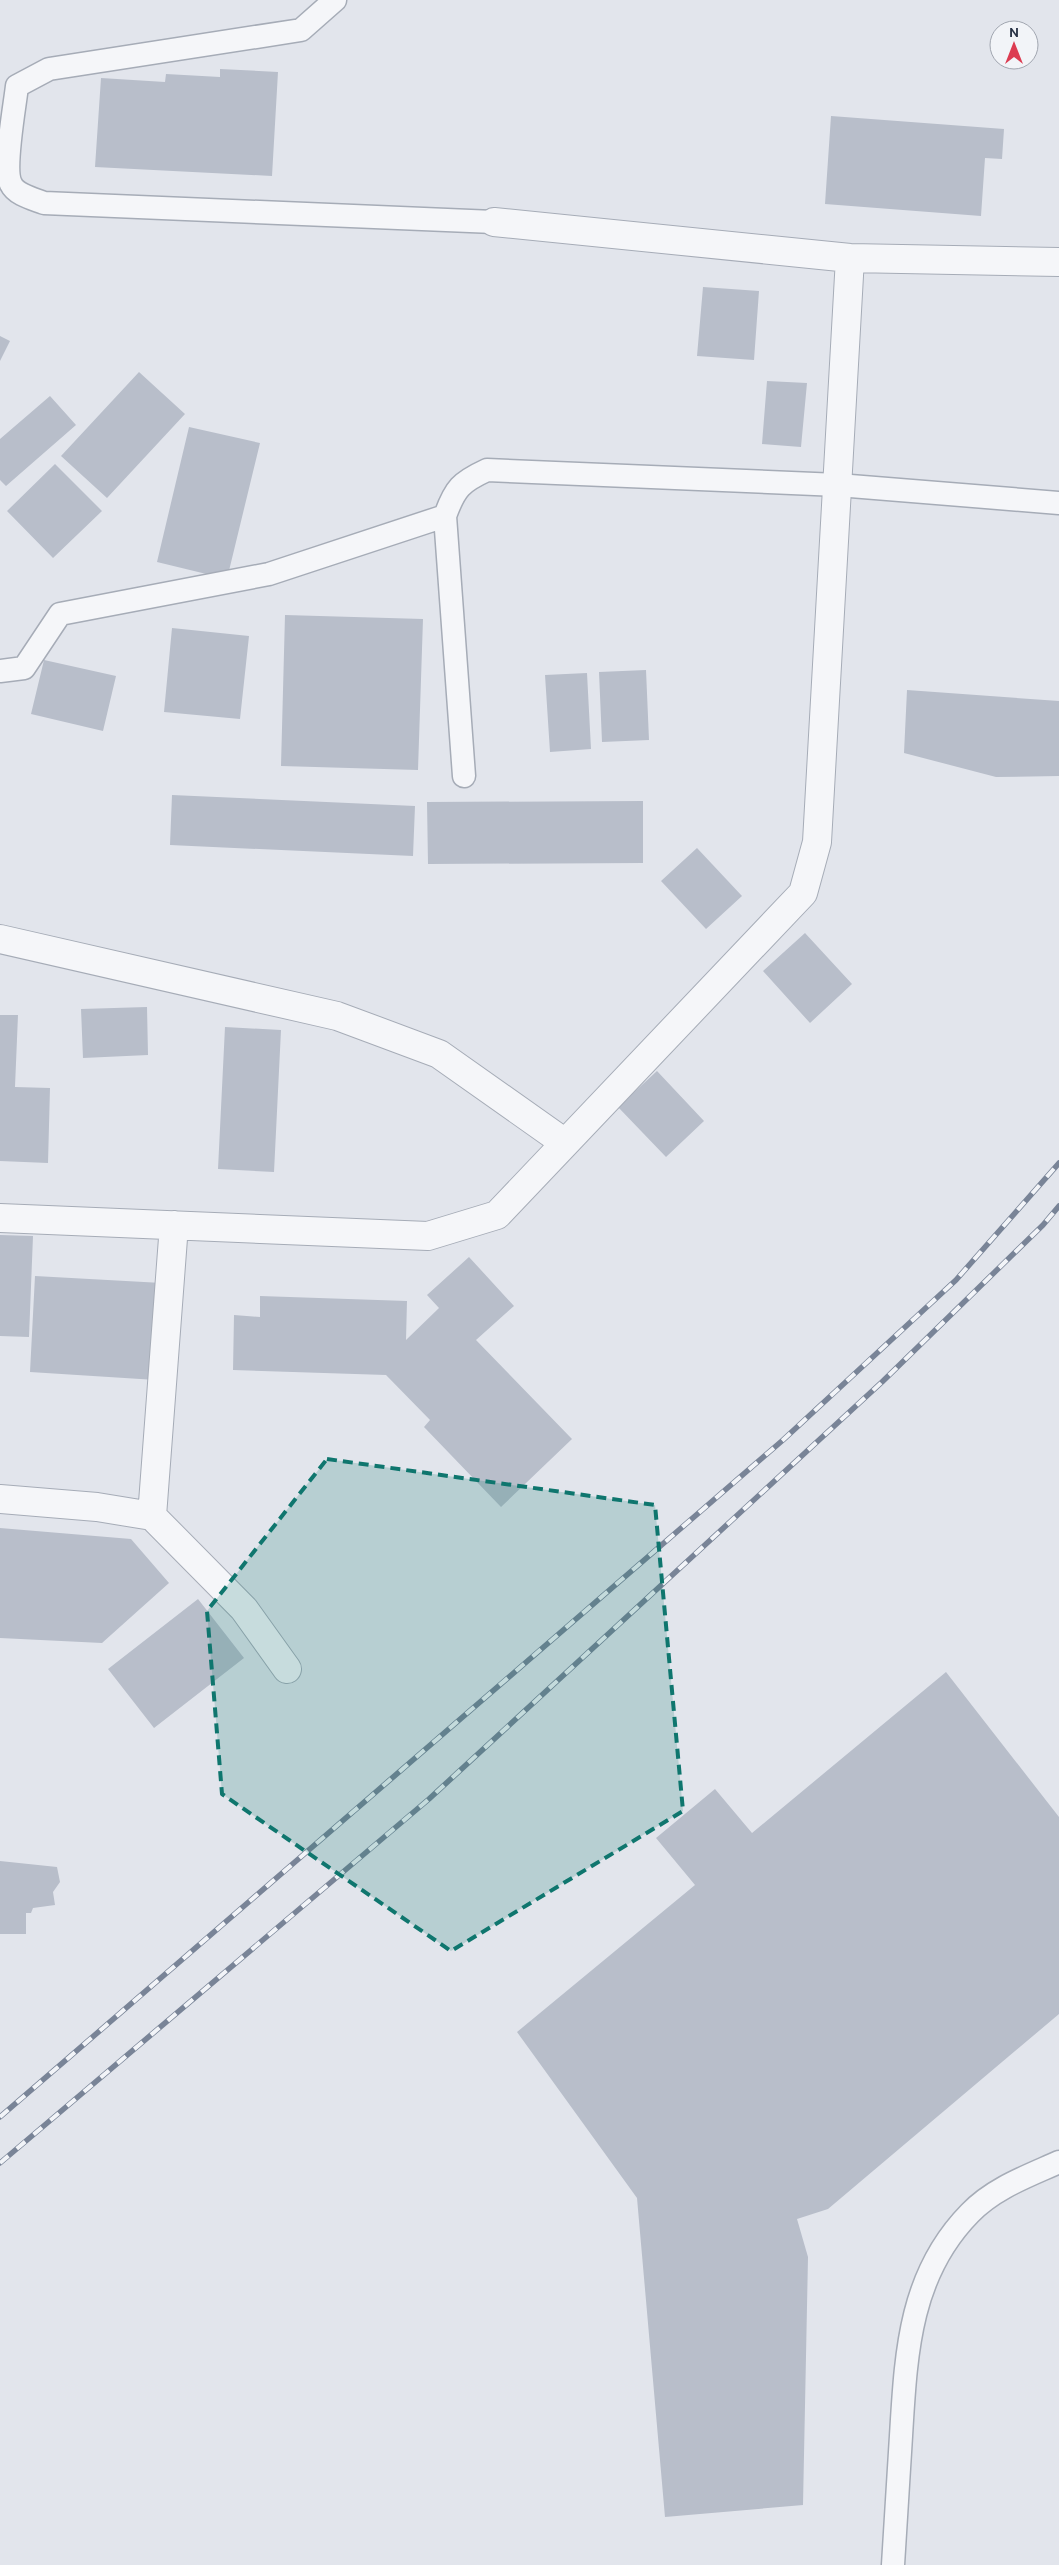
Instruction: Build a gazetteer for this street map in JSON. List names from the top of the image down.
{
  "north": "top"
}
